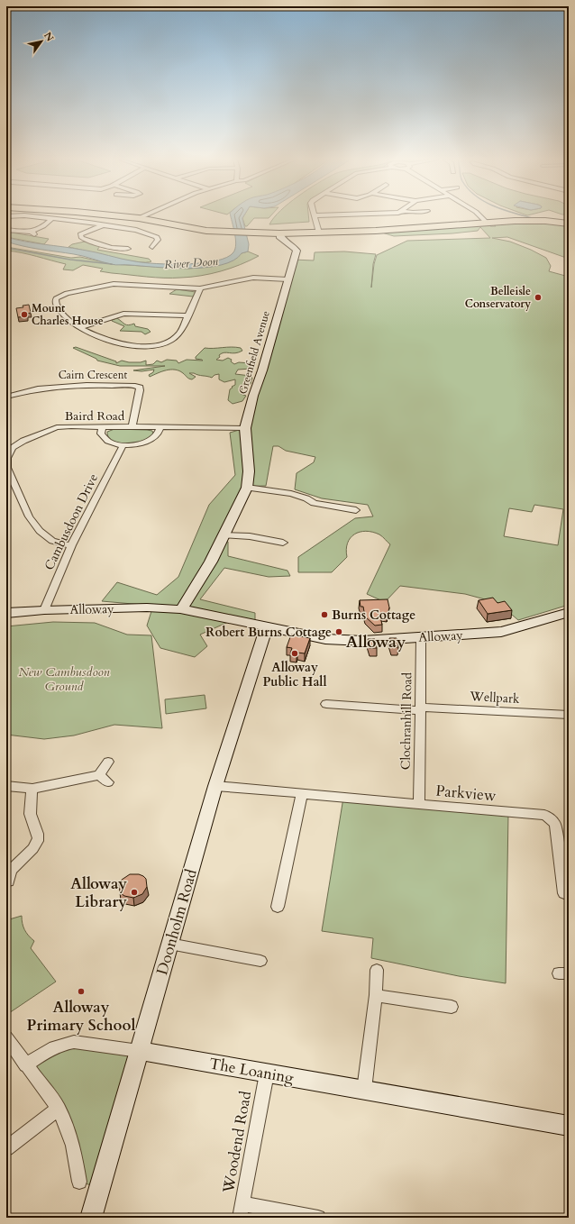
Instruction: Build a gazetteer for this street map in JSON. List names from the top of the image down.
{
  "streets": {
    "street": [
      "Greenfield Avenue",
      "Cairn Crescent",
      "Baird Road",
      "Cambusdoon Drive",
      "Alloway",
      "Wellpark",
      "Clochranhill Road",
      "Parkview",
      "Doonholm Road",
      "The Loaning",
      "Woodend Road"
    ]
  },
  "crossings": [
    ["Greenfield Avenue", "Baird Road"],
    ["Greenfield Avenue", "Alloway"],
    ["Cairn Crescent", "Baird Road"],
    ["Baird Road", "Cambusdoon Drive"],
    ["Cambusdoon Drive", "Alloway"],
    ["Alloway", "Clochranhill Road"],
    ["Alloway", "Doonholm Road"],
    ["Wellpark", "Clochranhill Road"],
    ["Clochranhill Road", "Parkview"],
    ["Parkview", "Doonholm Road"],
    ["Doonholm Road", "The Loaning"],
    ["The Loaning", "Woodend Road"]
  ],
  "districts": ["Alloway"],
  "water": ["River Doon"],
  "parks": ["New Cambusdoon Ground"],
  "places": [
    "Belleisle Conservatory",
    "Mount Charles House",
    "Burns Cottage",
    "Robert Burns Cottage",
    "Alloway Public Hall",
    "Alloway Library",
    "Alloway Primary School"
  ],
  "north": "top right"
}
